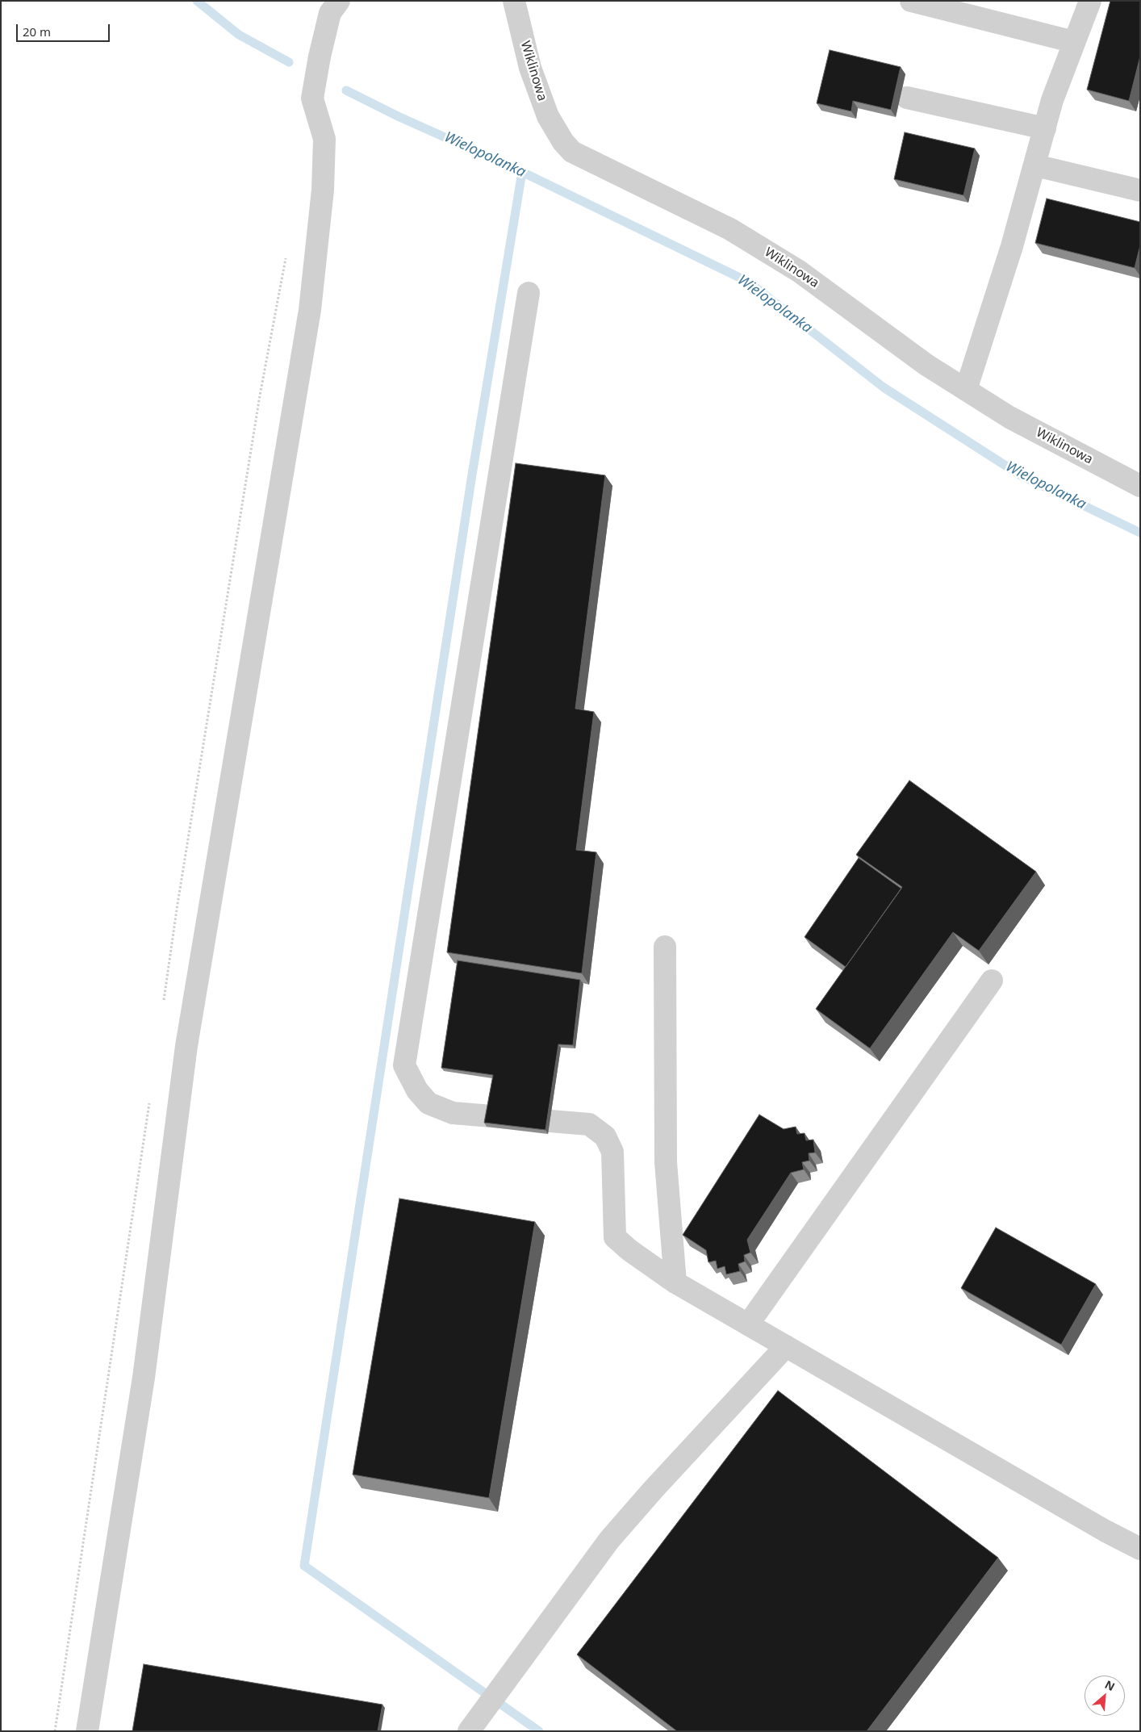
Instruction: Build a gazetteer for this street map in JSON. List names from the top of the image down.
{
  "streets": {
    "street": ["Wiklinowa"]
  },
  "water": ["Wielopolanka"],
  "scale_bar": "20 m",
  "north": "top right"
}
